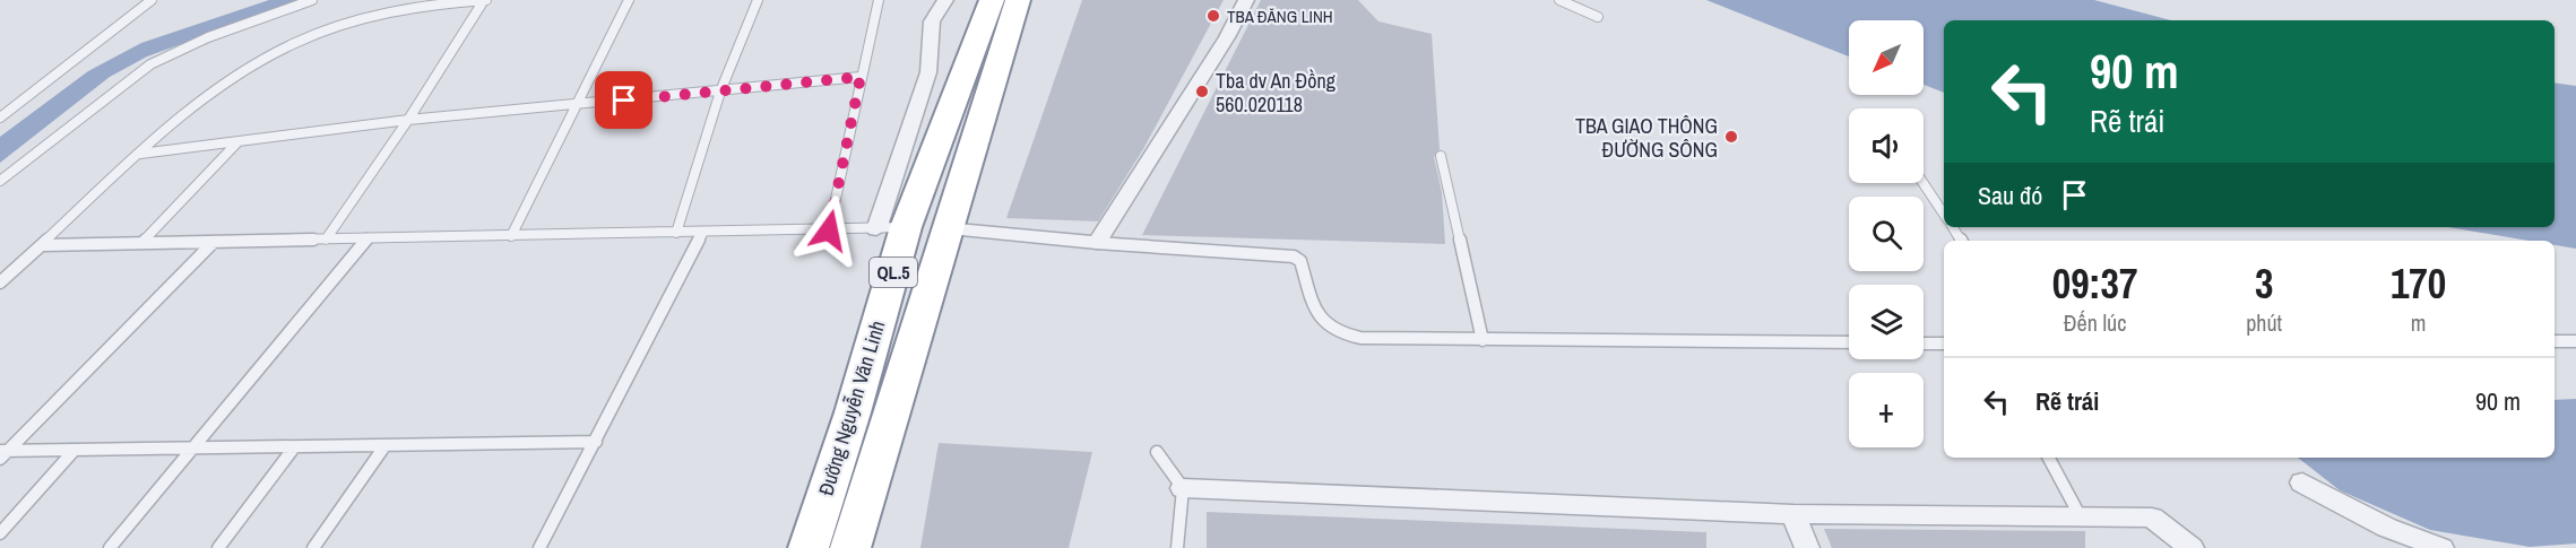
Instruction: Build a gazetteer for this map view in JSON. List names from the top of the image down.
{
  "streets": {
    "highway": ["QL.5", "Đường Nguyễn Văn Linh"]
  },
  "places": ["TBA ĐĂNG LINH", "Tba dv An Đồng 560.020118", "TBA GIAO THÔNG ĐƯỜNG SÔNG"],
  "north": "bottom left",
  "page": {
    "map_buttons": "+",
    "turn": ["90 m", "Rẽ trái"],
    "then": "Sau đó",
    "eta": [
      "09:37",
      "Đến lúc",
      "3",
      "phút",
      "170",
      "m"
    ],
    "list": [
      {
        "name": "Rẽ trái",
        "value": "90 m"
      }
    ]
  }
}
